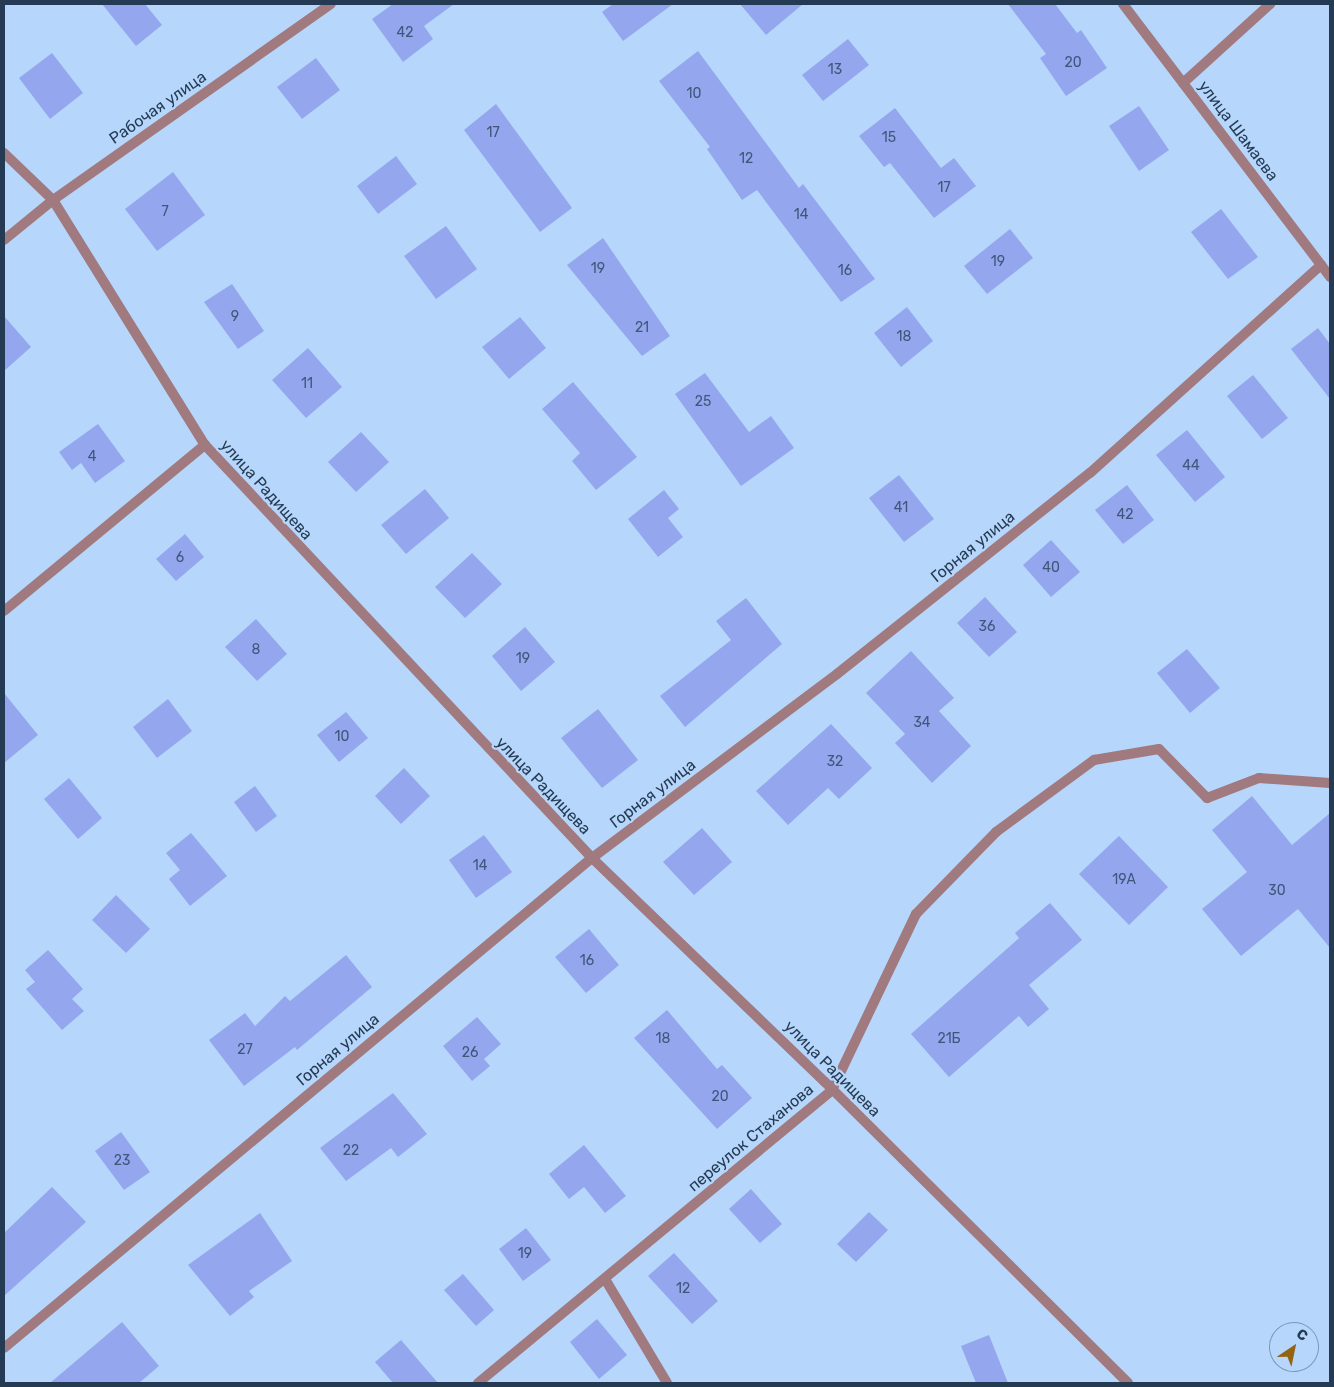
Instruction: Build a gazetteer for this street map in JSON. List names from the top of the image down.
{
  "streets": {
    "street": [
      "Рабочая улица",
      "улица Шамаева",
      "улица Радищева",
      "Горная улица",
      "переулок Стаханова"
    ]
  },
  "crossings": [
    ["Рабочая улица", "улица Радищева"],
    ["улица Шамаева", "Горная улица"],
    ["улица Радищева", "Горная улица"],
    ["улица Радищева", "переулок Стаханова"]
  ],
  "house_numbers": [
    "42",
    "20",
    "13",
    "10",
    "17",
    "15",
    "12",
    "17",
    "7",
    "14",
    "19",
    "19",
    "16",
    "9",
    "21",
    "18",
    "11",
    "25",
    "4",
    "44",
    "41",
    "42",
    "6",
    "40",
    "36",
    "8",
    "19",
    "34",
    "10",
    "32",
    "14",
    "19А",
    "30",
    "16",
    "18",
    "21Б",
    "27",
    "26",
    "20",
    "22",
    "23",
    "19",
    "12"
  ],
  "north": "top right"
}
